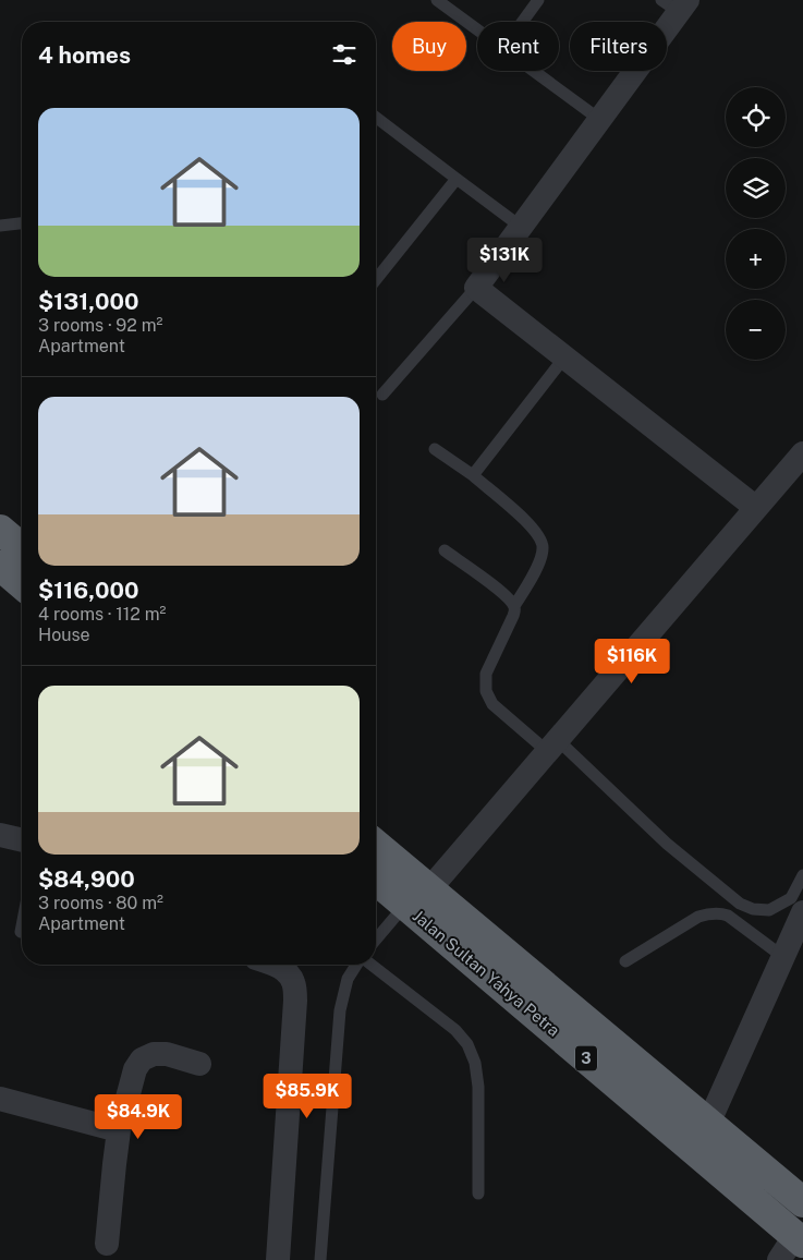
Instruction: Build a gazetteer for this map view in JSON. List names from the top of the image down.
{
  "streets": {
    "highway": ["Jalan Sultan Yahya Petra", "3"]
  },
  "page": {
    "chip": ["Buy", "Rent", "Filters"],
    "heading": "4 homes",
    "map_buttons": ["+", "−"],
    "list": [
      {
        "name": "$131,000",
        "note": "3 rooms · 92 m² · Apartment"
      },
      {
        "name": "$116,000",
        "note": "4 rooms · 112 m² · House"
      },
      {
        "name": "$84,900",
        "note": "3 rooms · 80 m² · Apartment"
      }
    ],
    "price": [
      "$131K",
      "$116K",
      "$85.9K",
      "$84.9K"
    ]
  }
}
